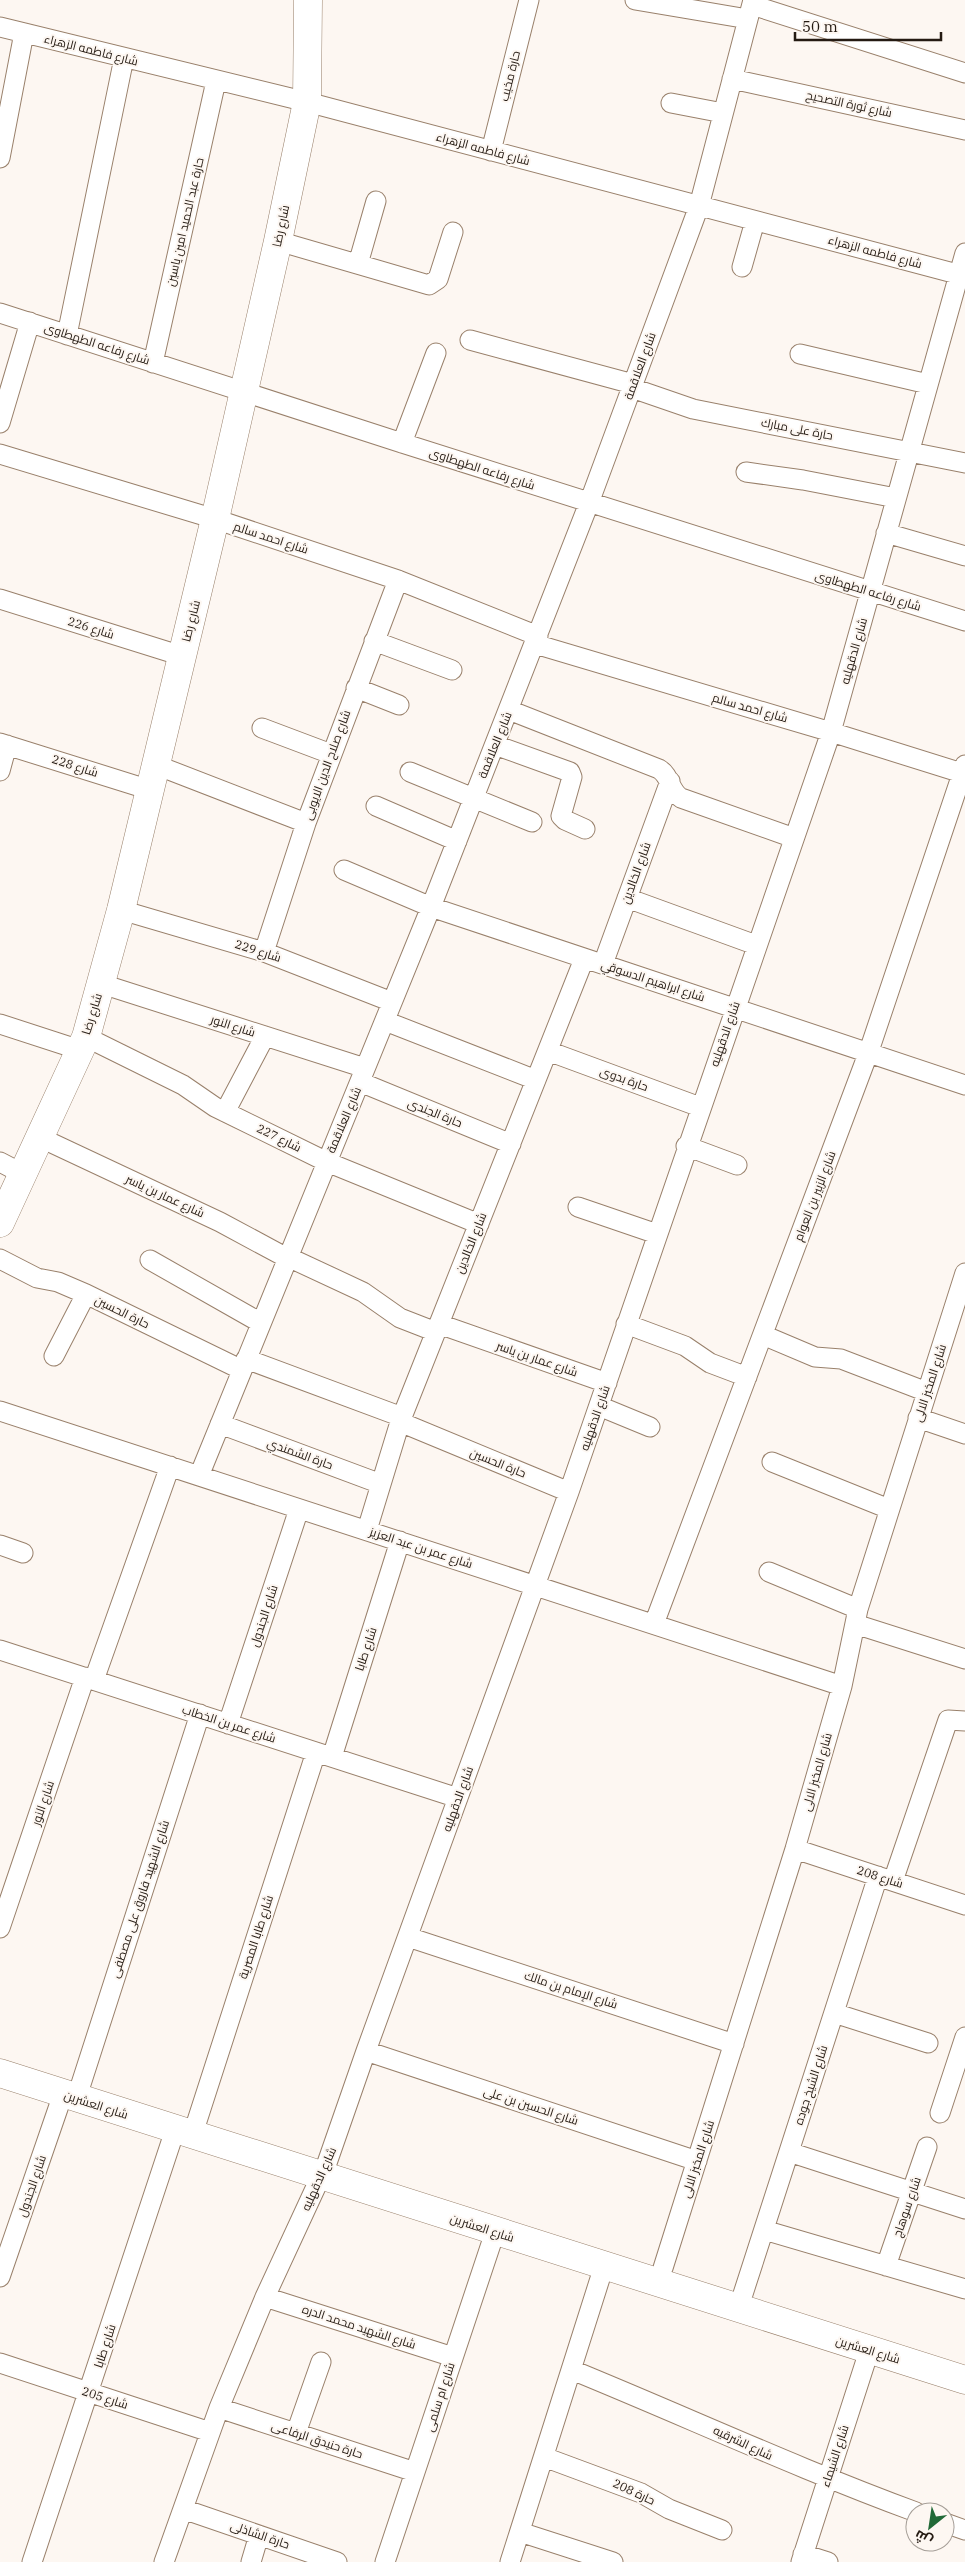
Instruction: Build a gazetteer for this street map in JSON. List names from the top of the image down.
{
  "streets": {
    "street": [
      "شارع فاطمه الزهراء",
      "حارة مخيب",
      "شارع ثورة التصحيح",
      "حارة عبد الحميد امين ياسين",
      "شارع رضا",
      "شارع رفاعه الطهطاوى",
      "شارع العلاقمة",
      "حارة على مبارك",
      "شارع احمد سالم",
      "شارع 226",
      "شارع الدقهليه",
      "شارع صلاح الدين الايوبى",
      "شارع 228",
      "شارع الخالدين",
      "شارع 229",
      "شارع ابراهيم الدسوقي",
      "شارع النور",
      "حارة بدوى",
      "حارة الجندى",
      "شارع 227",
      "شارع عمار بن ياسر",
      "شارع الزبير بن العوام",
      "حارة الحسين",
      "شارع المخبز الالى",
      "حارة الشمندي",
      "شارع عمر بن عبد العزيز",
      "شارع الجندول",
      "شارع طابا",
      "شارع عمر بن الخطاب",
      "شارع 208",
      "شارع الشهيد فاروق على مصطفى",
      "شارع طابا المصرية",
      "شارع الإمام بن مالك",
      "شارع الشيخ جوده",
      "شارع العشرين",
      "شارع الحسين بن على",
      "شارع سوهاج",
      "شارع الشهيد محمد الدره",
      "شارع ام سلمى",
      "شارع 205",
      "حارة حنيدق الرفاعى",
      "شارع الشرقيه",
      "شارع الشيماء",
      "حارة 208",
      "حارة الشاذلى"
    ]
  },
  "crossings": [
    ["شارع فاطمه الزهراء", "حارة مخيب"],
    ["شارع فاطمه الزهراء", "حارة عبد الحميد امين ياسين"],
    ["شارع فاطمه الزهراء", "شارع رضا"],
    ["شارع فاطمه الزهراء", "شارع العلاقمة"],
    ["شارع فاطمه الزهراء", "شارع الدقهليه"],
    ["شارع ثورة التصحيح", "شارع العلاقمة"],
    ["حارة عبد الحميد امين ياسين", "شارع رفاعه الطهطاوى"],
    ["شارع رضا", "شارع رفاعه الطهطاوى"],
    ["شارع رضا", "شارع احمد سالم"],
    ["شارع رضا", "شارع 226"],
    ["شارع رضا", "شارع 228"],
    ["شارع رضا", "شارع 229"],
    ["شارع رضا", "شارع النور"],
    ["شارع رضا", "شارع 227"],
    ["شارع رضا", "شارع عمار بن ياسر"],
    ["شارع رفاعه الطهطاوى", "شارع العلاقمة"],
    ["شارع رفاعه الطهطاوى", "شارع الدقهليه"],
    ["شارع العلاقمة", "حارة على مبارك"],
    ["شارع العلاقمة", "شارع احمد سالم"],
    ["شارع العلاقمة", "شارع 229"],
    ["شارع العلاقمة", "شارع ابراهيم الدسوقي"],
    ["شارع العلاقمة", "شارع النور"],
    ["شارع العلاقمة", "حارة الجندى"],
    ["شارع العلاقمة", "شارع 227"],
    ["شارع العلاقمة", "شارع عمار بن ياسر"],
    ["شارع العلاقمة", "حارة الحسين"],
    ["شارع العلاقمة", "حارة الشمندي"],
    ["شارع العلاقمة", "شارع عمر بن عبد العزيز"],
    ["حارة على مبارك", "شارع الدقهليه"],
    ["شارع احمد سالم", "شارع الدقهليه"],
    ["شارع احمد سالم", "شارع صلاح الدين الايوبى"],
    ["شارع احمد سالم", "شارع الزبير بن العوام"],
    ["شارع الدقهليه", "شارع ابراهيم الدسوقي"],
    ["شارع الدقهليه", "حارة بدوى"],
    ["شارع الدقهليه", "شارع عمار بن ياسر"],
    ["شارع الدقهليه", "حارة الحسين"],
    ["شارع الدقهليه", "شارع عمر بن عبد العزيز"],
    ["شارع الدقهليه", "شارع عمر بن الخطاب"],
    ["شارع الدقهليه", "شارع الإمام بن مالك"],
    ["شارع الدقهليه", "شارع العشرين"],
    ["شارع الدقهليه", "شارع الحسين بن على"],
    ["شارع الدقهليه", "شارع الشهيد محمد الدره"],
    ["شارع الدقهليه", "شارع 205"],
    ["شارع الدقهليه", "حارة حنيدق الرفاعى"],
    ["شارع الدقهليه", "حارة الشاذلى"],
    ["شارع صلاح الدين الايوبى", "شارع 228"],
    ["شارع صلاح الدين الايوبى", "شارع 229"],
    ["شارع الخالدين", "شارع ابراهيم الدسوقي"],
    ["شارع الخالدين", "حارة بدوى"],
    ["شارع الخالدين", "حارة الجندى"],
    ["شارع الخالدين", "شارع 227"],
    ["شارع الخالدين", "شارع عمار بن ياسر"],
    ["شارع الخالدين", "حارة الحسين"],
    ["شارع الخالدين", "حارة الشمندي"],
    ["شارع الخالدين", "شارع عمر بن عبد العزيز"],
    ["شارع ابراهيم الدسوقي", "شارع الزبير بن العوام"],
    ["شارع النور", "حارة الجندى"],
    ["شارع النور", "شارع عمر بن عبد العزيز"],
    ["شارع النور", "شارع عمر بن الخطاب"],
    ["شارع الزبير بن العوام", "شارع عمر بن عبد العزيز"],
    ["شارع المخبز الالى", "شارع عمر بن عبد العزيز"],
    ["شارع المخبز الالى", "شارع 208"],
    ["شارع المخبز الالى", "شارع الإمام بن مالك"],
    ["شارع المخبز الالى", "شارع العشرين"],
    ["شارع المخبز الالى", "شارع الحسين بن على"],
    ["شارع عمر بن عبد العزيز", "شارع الجندول"],
    ["شارع عمر بن عبد العزيز", "شارع طابا"],
    ["شارع الجندول", "شارع عمر بن الخطاب"],
    ["شارع الجندول", "شارع الشهيد فاروق على مصطفى"],
    ["شارع الجندول", "شارع العشرين"],
    ["شارع طابا", "شارع عمر بن الخطاب"],
    ["شارع طابا", "شارع طابا المصرية"],
    ["شارع طابا", "شارع العشرين"],
    ["شارع طابا", "شارع 205"],
    ["شارع عمر بن الخطاب", "شارع الشهيد فاروق على مصطفى"],
    ["شارع عمر بن الخطاب", "شارع طابا المصرية"],
    ["شارع 208", "شارع الشيخ جوده"],
    ["شارع الشهيد فاروق على مصطفى", "شارع العشرين"],
    ["شارع طابا المصرية", "شارع العشرين"],
    ["شارع الشيخ جوده", "شارع العشرين"],
    ["شارع العشرين", "شارع ام سلمى"],
    ["شارع العشرين", "شارع الشيماء"],
    ["شارع الشهيد محمد الدره", "شارع ام سلمى"],
    ["شارع ام سلمى", "حارة حنيدق الرفاعى"],
    ["شارع الشرقيه", "شارع الشيماء"]
  ],
  "scale_bar": "50 m",
  "north": "bottom left"
}
